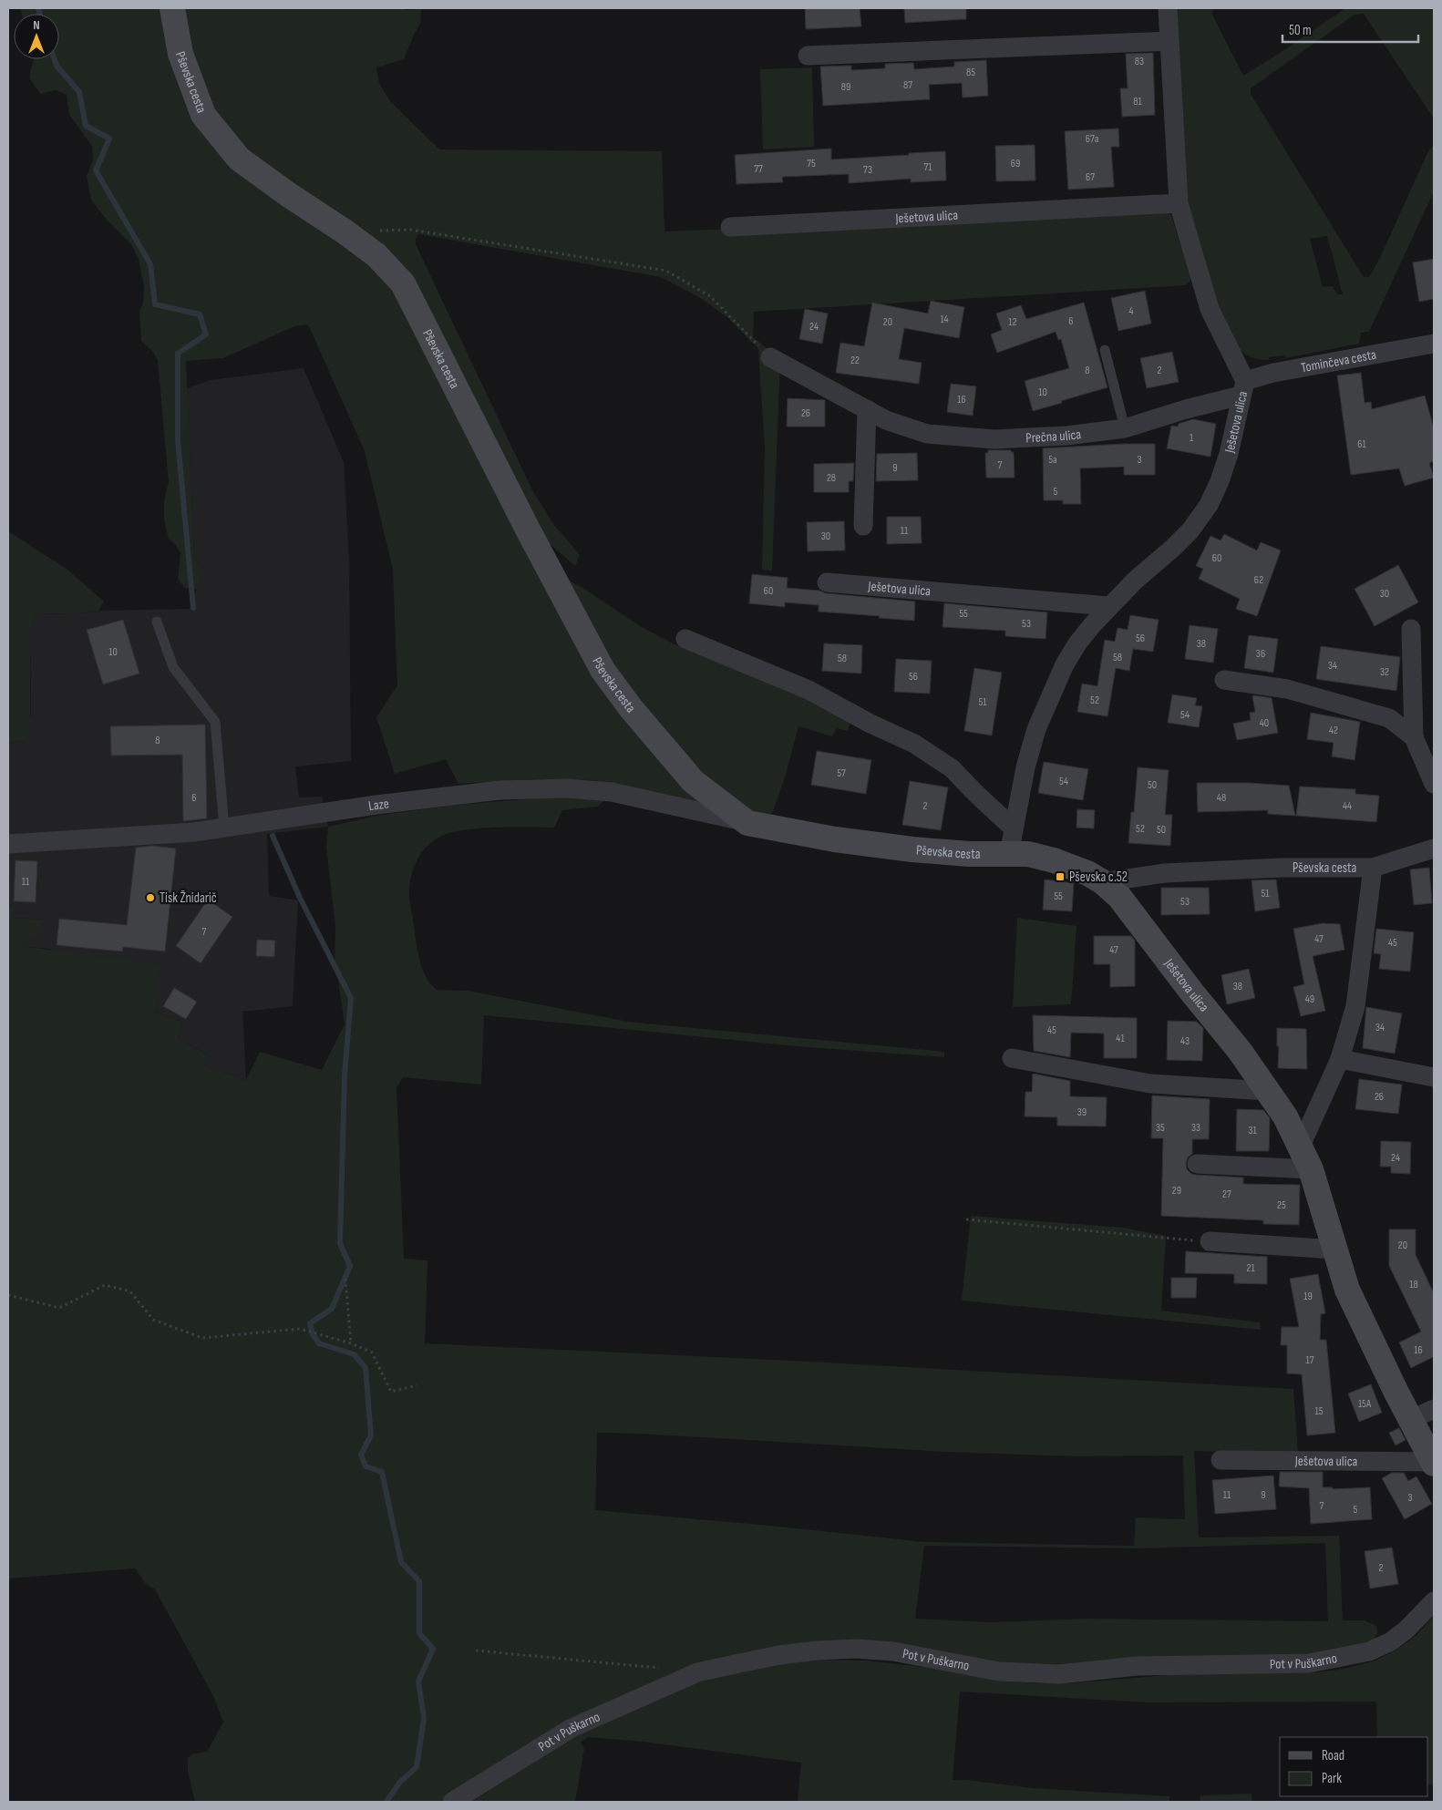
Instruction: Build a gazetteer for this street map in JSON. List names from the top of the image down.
{
  "streets": {
    "street": [
      "Pševska cesta",
      "Ješetova ulica",
      "Tominčeva cesta",
      "Prečna ulica",
      "Laze",
      "Pot v Puškarno"
    ]
  },
  "crossings": [
    ["Pševska cesta", "Ješetova ulica"],
    ["Pševska cesta", "Laze"],
    ["Ješetova ulica", "Tominčeva cesta"],
    ["Ješetova ulica", "Prečna ulica"],
    ["Tominčeva cesta", "Prečna ulica"]
  ],
  "places": {
    "transit": ["Pševska c.52"],
    "other": ["Tisk Žnidarič"]
  },
  "house_numbers": [
    "83",
    "85",
    "87",
    "89",
    "81",
    "67a",
    "75",
    "69",
    "71",
    "77",
    "73",
    "67",
    "4",
    "14",
    "6",
    "20",
    "12",
    "24",
    "22",
    "8",
    "2",
    "10",
    "16",
    "26",
    "1",
    "61",
    "5a",
    "3",
    "7",
    "9",
    "28",
    "5",
    "11",
    "30",
    "60",
    "62",
    "60",
    "30",
    "55",
    "53",
    "56",
    "38",
    "10",
    "36",
    "58",
    "58",
    "34",
    "32",
    "56",
    "52",
    "51",
    "54",
    "40",
    "42",
    "8",
    "57",
    "54",
    "50",
    "6",
    "48",
    "2",
    "44",
    "52",
    "50",
    "11",
    "51",
    "55",
    "53",
    "7",
    "47",
    "45",
    "47",
    "38",
    "49",
    "34",
    "45",
    "41",
    "43",
    "26",
    "39",
    "35",
    "33",
    "31",
    "24",
    "29",
    "27",
    "25",
    "20",
    "21",
    "18",
    "19",
    "16",
    "17",
    "15A",
    "15",
    "11",
    "9",
    "3",
    "7",
    "5",
    "2"
  ],
  "legend": ["Road", "Park"],
  "scale_bar": "50 m",
  "north": "top"
}
